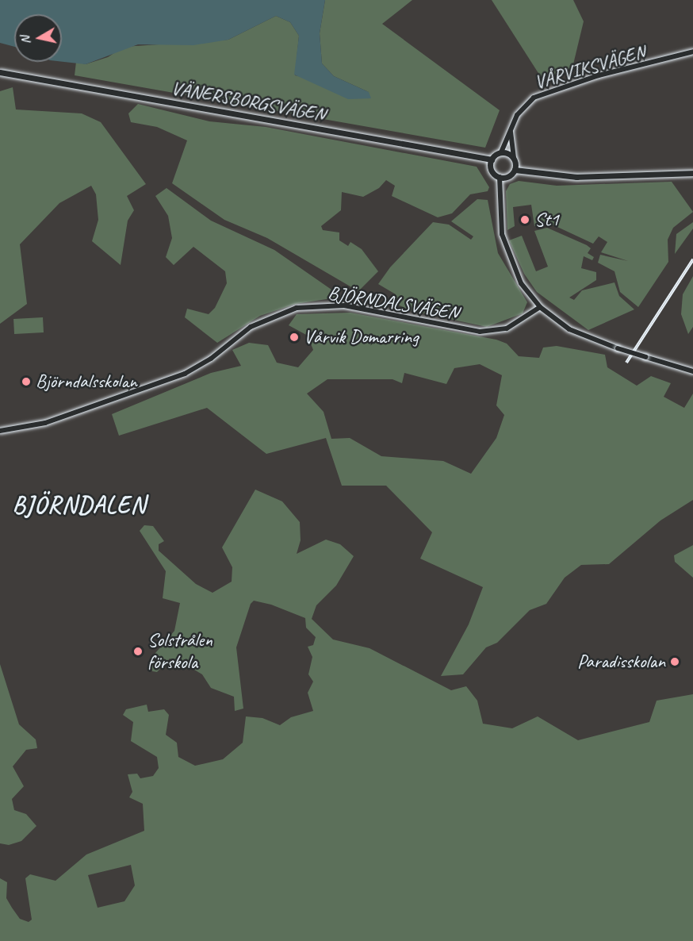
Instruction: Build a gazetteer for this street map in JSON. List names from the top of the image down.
{
  "streets": {
    "main road": ["VÄNERSBORGSVÄGEN"],
    "street": ["VÅRVIKSVÄGEN", "BJÖRNDALSVÄGEN"]
  },
  "crossings": [
    ["VÅRVIKSVÄGEN", "VÄNERSBORGSVÄGEN"]
  ],
  "districts": ["BJÖRNDALEN"],
  "places": [
    "St1",
    "Vårvik Domarring",
    "Björndalsskolan",
    "Solstrålen förskola",
    "Paradisskolan"
  ],
  "north": "left"
}
